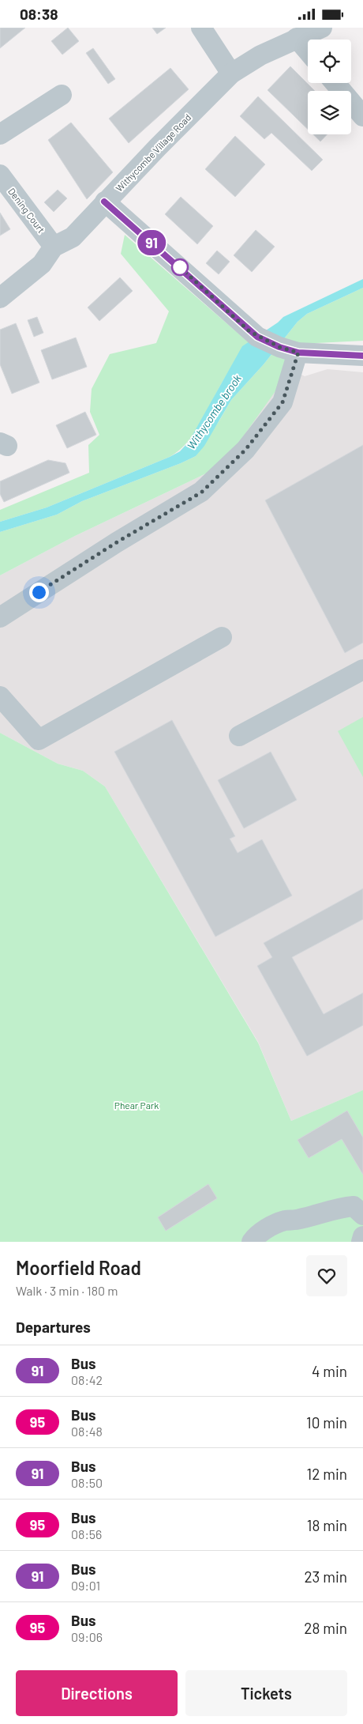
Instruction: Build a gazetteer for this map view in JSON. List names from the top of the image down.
{
  "streets": {
    "street": ["Withycombe Village Road", "Dening Court"]
  },
  "crossings": [
    ["Withycombe Village Road", "Dening Court"]
  ],
  "water": ["Withycombe brook"],
  "parks": ["Phear Park"],
  "lines": ["bus line 91"],
  "page": {
    "status": "08:38",
    "on_map": "91",
    "heading": [
      ["Moorfield Road", "Walk · 3 min · 180 m"],
      "Departures"
    ],
    "list": [
      {
        "mark": "91",
        "name": "Bus",
        "note": "08:42",
        "value": "4 min"
      },
      {
        "mark": "95",
        "name": "Bus",
        "note": "08:48",
        "value": "10 min"
      },
      {
        "mark": "91",
        "name": "Bus",
        "note": "08:50",
        "value": "12 min"
      },
      {
        "mark": "95",
        "name": "Bus",
        "note": "08:56",
        "value": "18 min"
      },
      {
        "mark": "91",
        "name": "Bus",
        "note": "09:01",
        "value": "23 min"
      },
      {
        "mark": "95",
        "name": "Bus",
        "note": "09:06",
        "value": "28 min"
      }
    ],
    "buttons": ["Directions", "Tickets"]
  }
}
